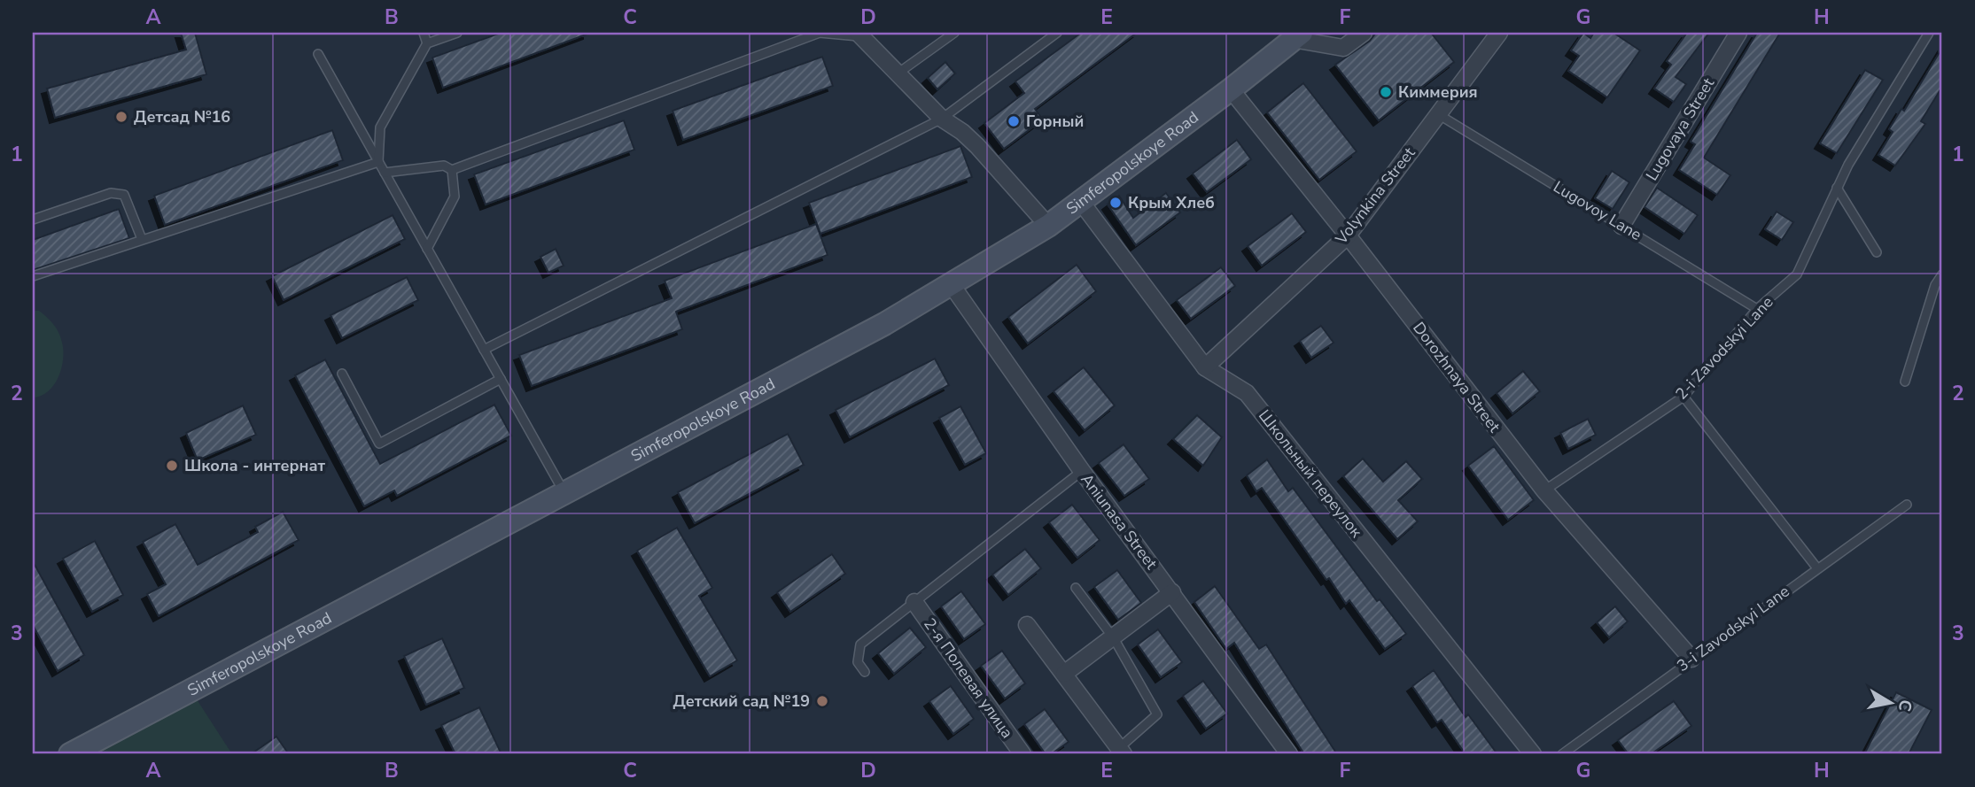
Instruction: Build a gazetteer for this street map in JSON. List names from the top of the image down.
{
  "streets": {
    "main road": ["Simferopolskoye Road"],
    "street": [
      "Lugovaya Street",
      "Volynkina Street",
      "Dorozhnaya Street",
      "Школьный переулок",
      "Aniunasa Street",
      "2-я Полевая улица"
    ],
    "lane": ["Lugovoy Lane", "2-i Zavodskyi Lane", "3-i Zavodskyi Lane"]
  },
  "crossings": [
    ["Lugovaya Street", "Lugovoy Lane"],
    ["Simferopolskoye Road", "Dorozhnaya Street"],
    ["Simferopolskoye Road", "Школьный переулок"],
    ["Simferopolskoye Road", "Aniunasa Street"],
    ["Volynkina Street", "Lugovoy Lane"],
    ["Volynkina Street", "Dorozhnaya Street"],
    ["Volynkina Street", "Школьный переулок"],
    ["Lugovoy Lane", "2-i Zavodskyi Lane"],
    ["2-i Zavodskyi Lane", "Dorozhnaya Street"],
    ["Dorozhnaya Street", "3-i Zavodskyi Lane"]
  ],
  "places": [
    "Киммерия",
    "Детсад №16",
    "Горный",
    "Крым Хлеб",
    "Школа - интернат",
    "Детский сад №19"
  ],
  "north": "right",
  "grid": {
    "columns": [
      "A",
      "B",
      "C",
      "D",
      "E",
      "F",
      "G",
      "H"
    ],
    "rows": ["1", "2", "3"]
  }
}
